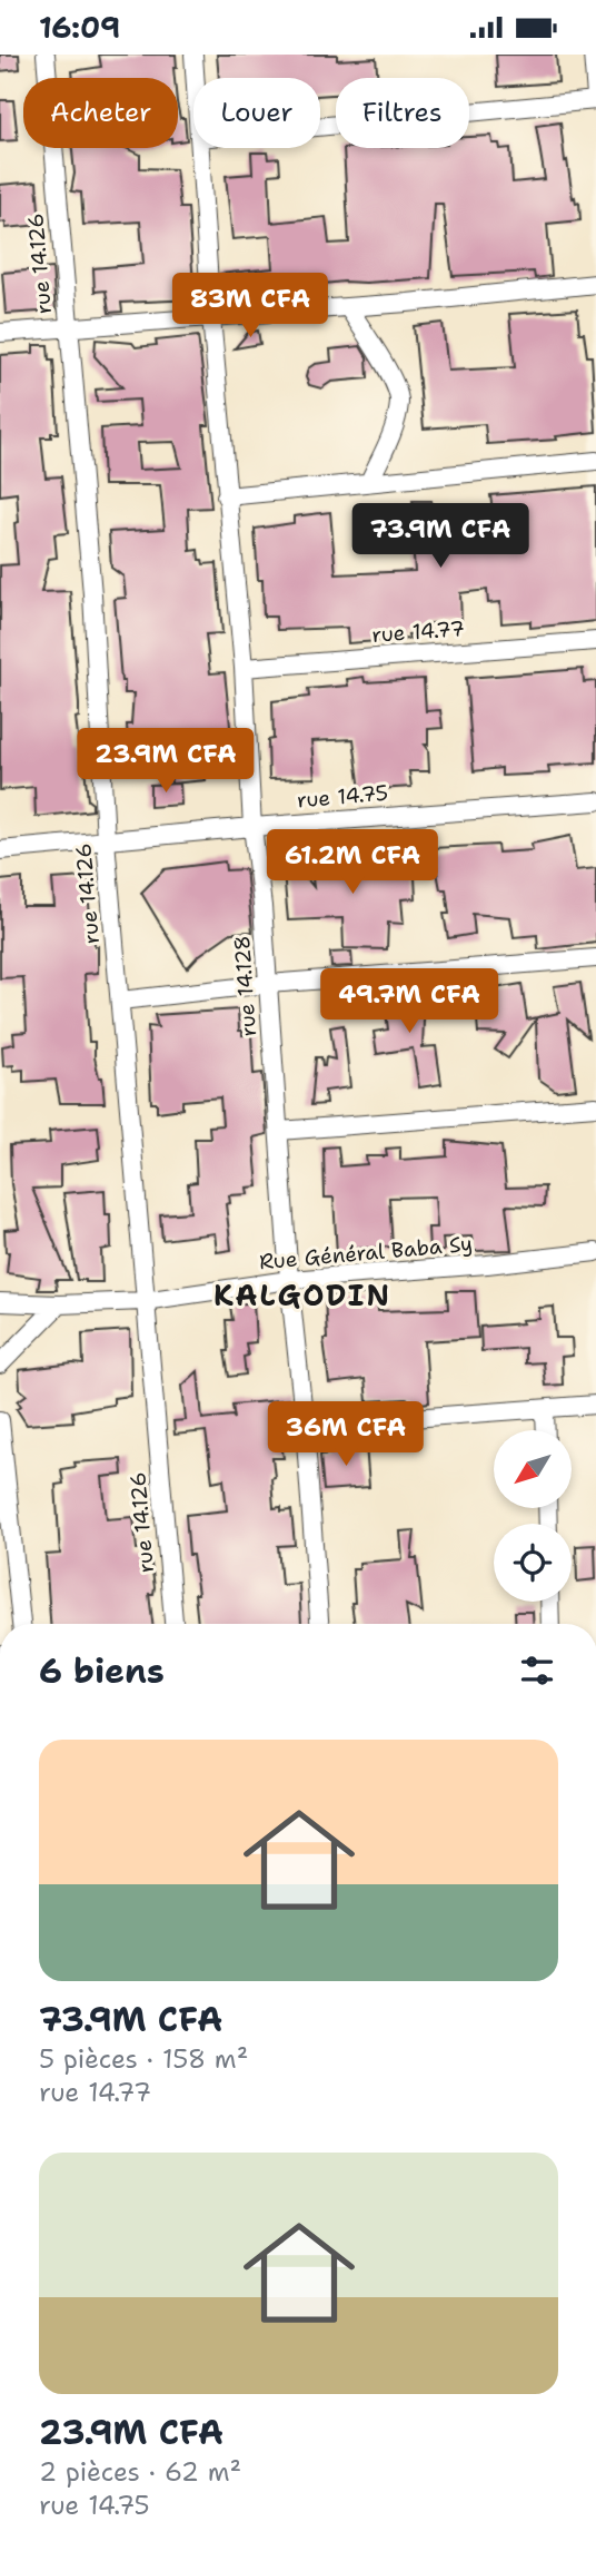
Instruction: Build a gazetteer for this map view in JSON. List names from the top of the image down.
{
  "streets": {
    "street": [
      "rue 14.126",
      "rue 14.77",
      "rue 14.75",
      "rue 14.128",
      "Rue Général Baba Sy"
    ]
  },
  "crossings": [
    ["rue 14.126", "rue 14.75"],
    ["rue 14.126", "Rue Général Baba Sy"],
    ["rue 14.77", "rue 14.128"],
    ["rue 14.75", "rue 14.128"],
    ["rue 14.128", "Rue Général Baba Sy"]
  ],
  "districts": ["KALGODIN"],
  "north": "bottom left",
  "page": {
    "status": "16:09",
    "chip": ["Acheter", "Louer", "Filtres"],
    "price": [
      "83M CFA",
      "73.9M CFA",
      "23.9M CFA",
      "61.2M CFA",
      "49.7M CFA",
      "36M CFA"
    ],
    "heading": "6 biens",
    "list": [
      {
        "name": "73.9M CFA",
        "note": "5 pièces · 158 m² · rue 14.77"
      },
      {
        "name": "23.9M CFA",
        "note": "2 pièces · 62 m² · rue 14.75"
      }
    ]
  }
}
